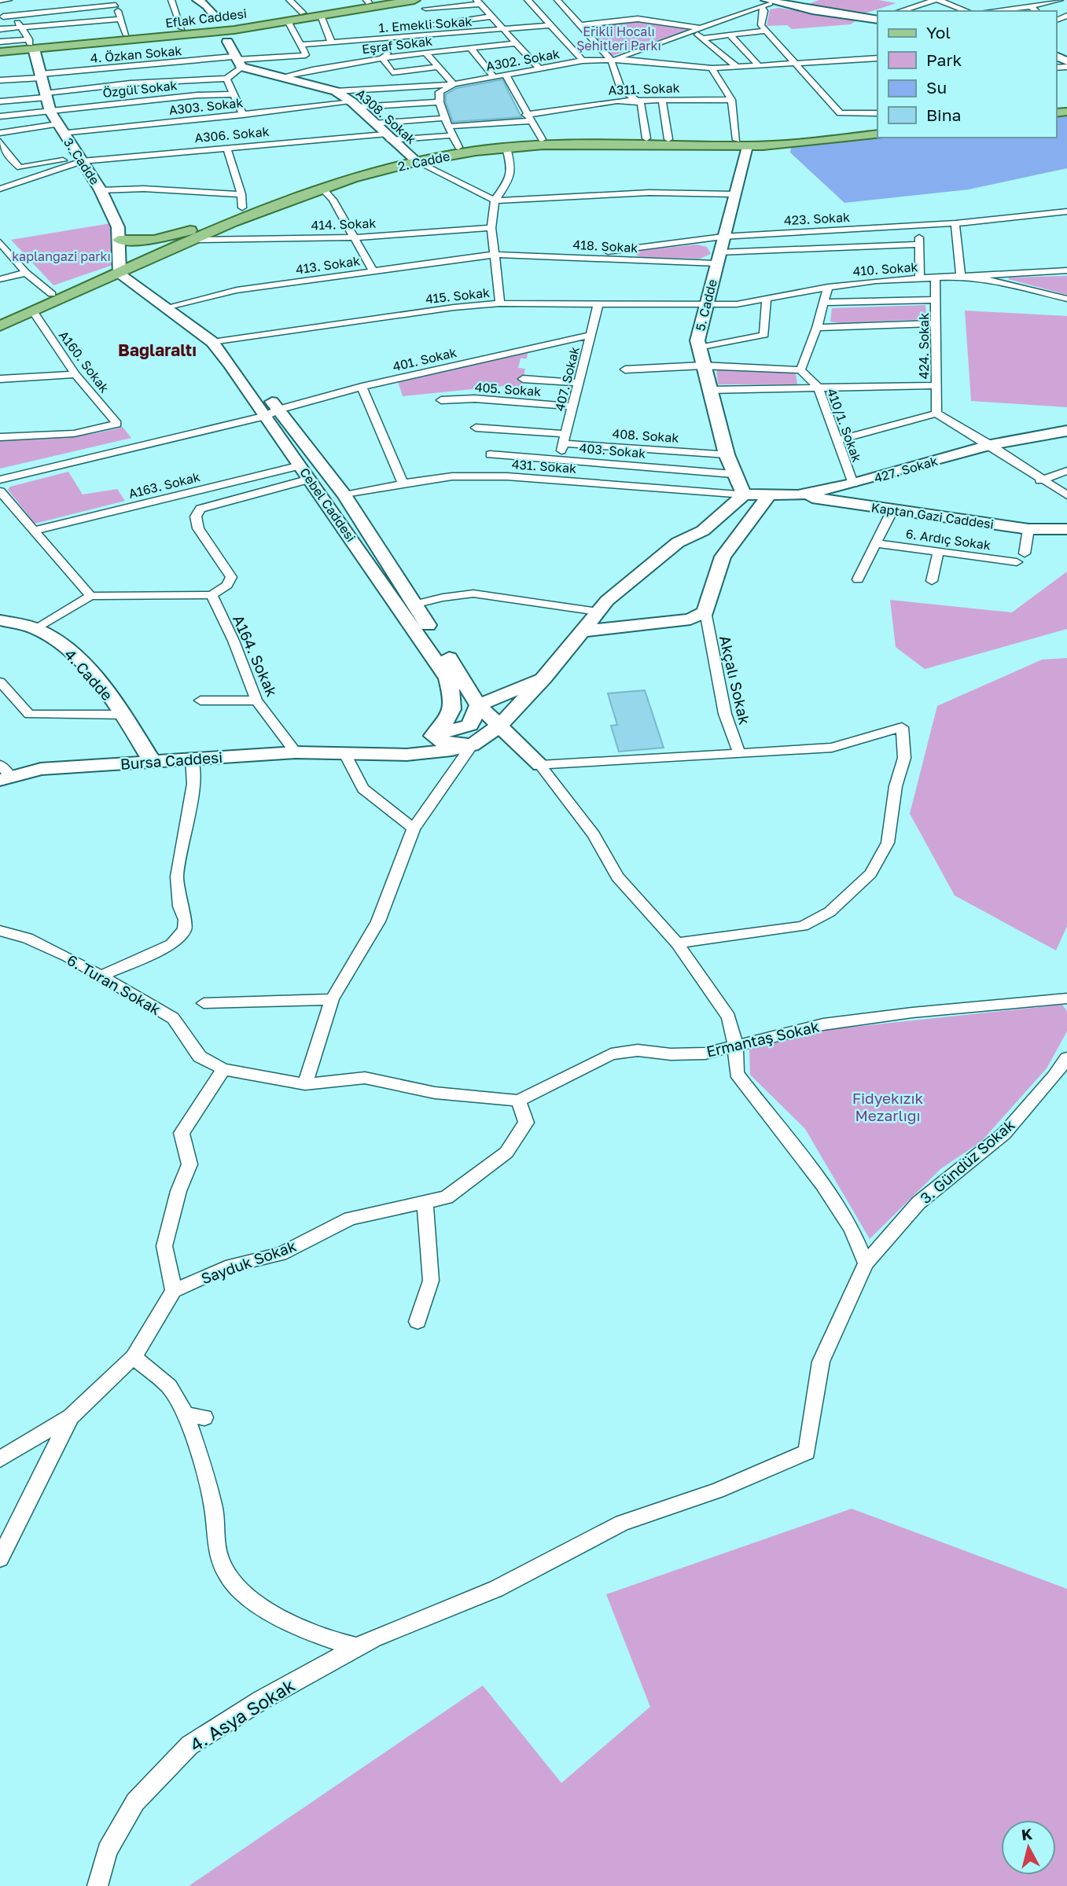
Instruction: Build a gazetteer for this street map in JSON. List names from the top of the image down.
{
  "streets": {
    "main road": [
      "Eflak Caddesi",
      "A308. Sokak",
      "3. Cadde",
      "2. Cadde",
      "5. Cadde",
      "427. Sokak",
      "Cebel Caddesi",
      "Kaptan Gazi Caddesi",
      "4. Cadde",
      "Bursa Caddesi"
    ],
    "street": [
      "1. Emekli Sokak",
      "Eşraf Sokak",
      "4. Özkan Sokak",
      "A302. Sokak",
      "Özgül Sokak",
      "A311. Sokak",
      "A303. Sokak",
      "A306. Sokak",
      "423. Sokak",
      "414. Sokak",
      "418. Sokak",
      "413. Sokak",
      "410. Sokak",
      "415. Sokak",
      "424. Sokak",
      "401. Sokak",
      "A160. Sokak",
      "407. Sokak",
      "405. Sokak",
      "410/1. Sokak",
      "408. Sokak",
      "403. Sokak",
      "431. Sokak",
      "A163. Sokak",
      "6. Ardıç Sokak",
      "A164. Sokak",
      "Akçalı Sokak",
      "6. Turan Sokak",
      "Ermantaş Sokak",
      "3. Gündüz Sokak",
      "Sayduk Sokak",
      "4. Asya Sokak"
    ]
  },
  "crossings": [
    ["Eflak Caddesi", "3. Cadde"],
    ["Eşraf Sokak", "A308. Sokak"],
    ["4. Özkan Sokak", "A308. Sokak"],
    ["4. Özkan Sokak", "3. Cadde"],
    ["A302. Sokak", "A308. Sokak"],
    ["A302. Sokak", "5. Cadde"],
    ["Özgül Sokak", "3. Cadde"],
    ["A311. Sokak", "5. Cadde"],
    ["A303. Sokak", "A308. Sokak"],
    ["A303. Sokak", "3. Cadde"],
    ["A308. Sokak", "A306. Sokak"],
    ["A308. Sokak", "2. Cadde"],
    ["A306. Sokak", "3. Cadde"],
    ["A306. Sokak", "2. Cadde"],
    ["3. Cadde", "2. Cadde"],
    ["3. Cadde", "Cebel Caddesi"],
    ["2. Cadde", "414. Sokak"],
    ["2. Cadde", "5. Cadde"],
    ["2. Cadde", "A160. Sokak"],
    ["2. Cadde", "Cebel Caddesi"],
    ["423. Sokak", "418. Sokak"],
    ["423. Sokak", "5. Cadde"],
    ["418. Sokak", "413. Sokak"],
    ["418. Sokak", "5. Cadde"],
    ["413. Sokak", "Cebel Caddesi"],
    ["410. Sokak", "415. Sokak"],
    ["410. Sokak", "5. Cadde"],
    ["410. Sokak", "424. Sokak"],
    ["415. Sokak", "5. Cadde"],
    ["415. Sokak", "407. Sokak"],
    ["415. Sokak", "Cebel Caddesi"],
    ["5. Cadde", "408. Sokak"],
    ["5. Cadde", "403. Sokak"],
    ["5. Cadde", "431. Sokak"],
    ["5. Cadde", "427. Sokak"],
    ["401. Sokak", "407. Sokak"],
    ["401. Sokak", "Cebel Caddesi"],
    ["407. Sokak", "405. Sokak"],
    ["407. Sokak", "408. Sokak"],
    ["407. Sokak", "403. Sokak"],
    ["410/1. Sokak", "427. Sokak"],
    ["431. Sokak", "427. Sokak"],
    ["431. Sokak", "Cebel Caddesi"],
    ["427. Sokak", "Kaptan Gazi Caddesi"],
    ["A163. Sokak", "Cebel Caddesi"],
    ["Kaptan Gazi Caddesi", "6. Ardıç Sokak"],
    ["A164. Sokak", "Bursa Caddesi"],
    ["4. Cadde", "Bursa Caddesi"],
    ["Ermantaş Sokak", "Sayduk Sokak"],
    ["3. Gündüz Sokak", "4. Asya Sokak"]
  ],
  "districts": ["Bağlaraltı"],
  "parks": ["Erikli Hocalı Şehitleri Parkı", "kaplangazi parkı", "Fidyekızık Mezarlığı"],
  "legend": [
    "Yol",
    "Park",
    "Su",
    "Bina"
  ],
  "north": "top"
}
